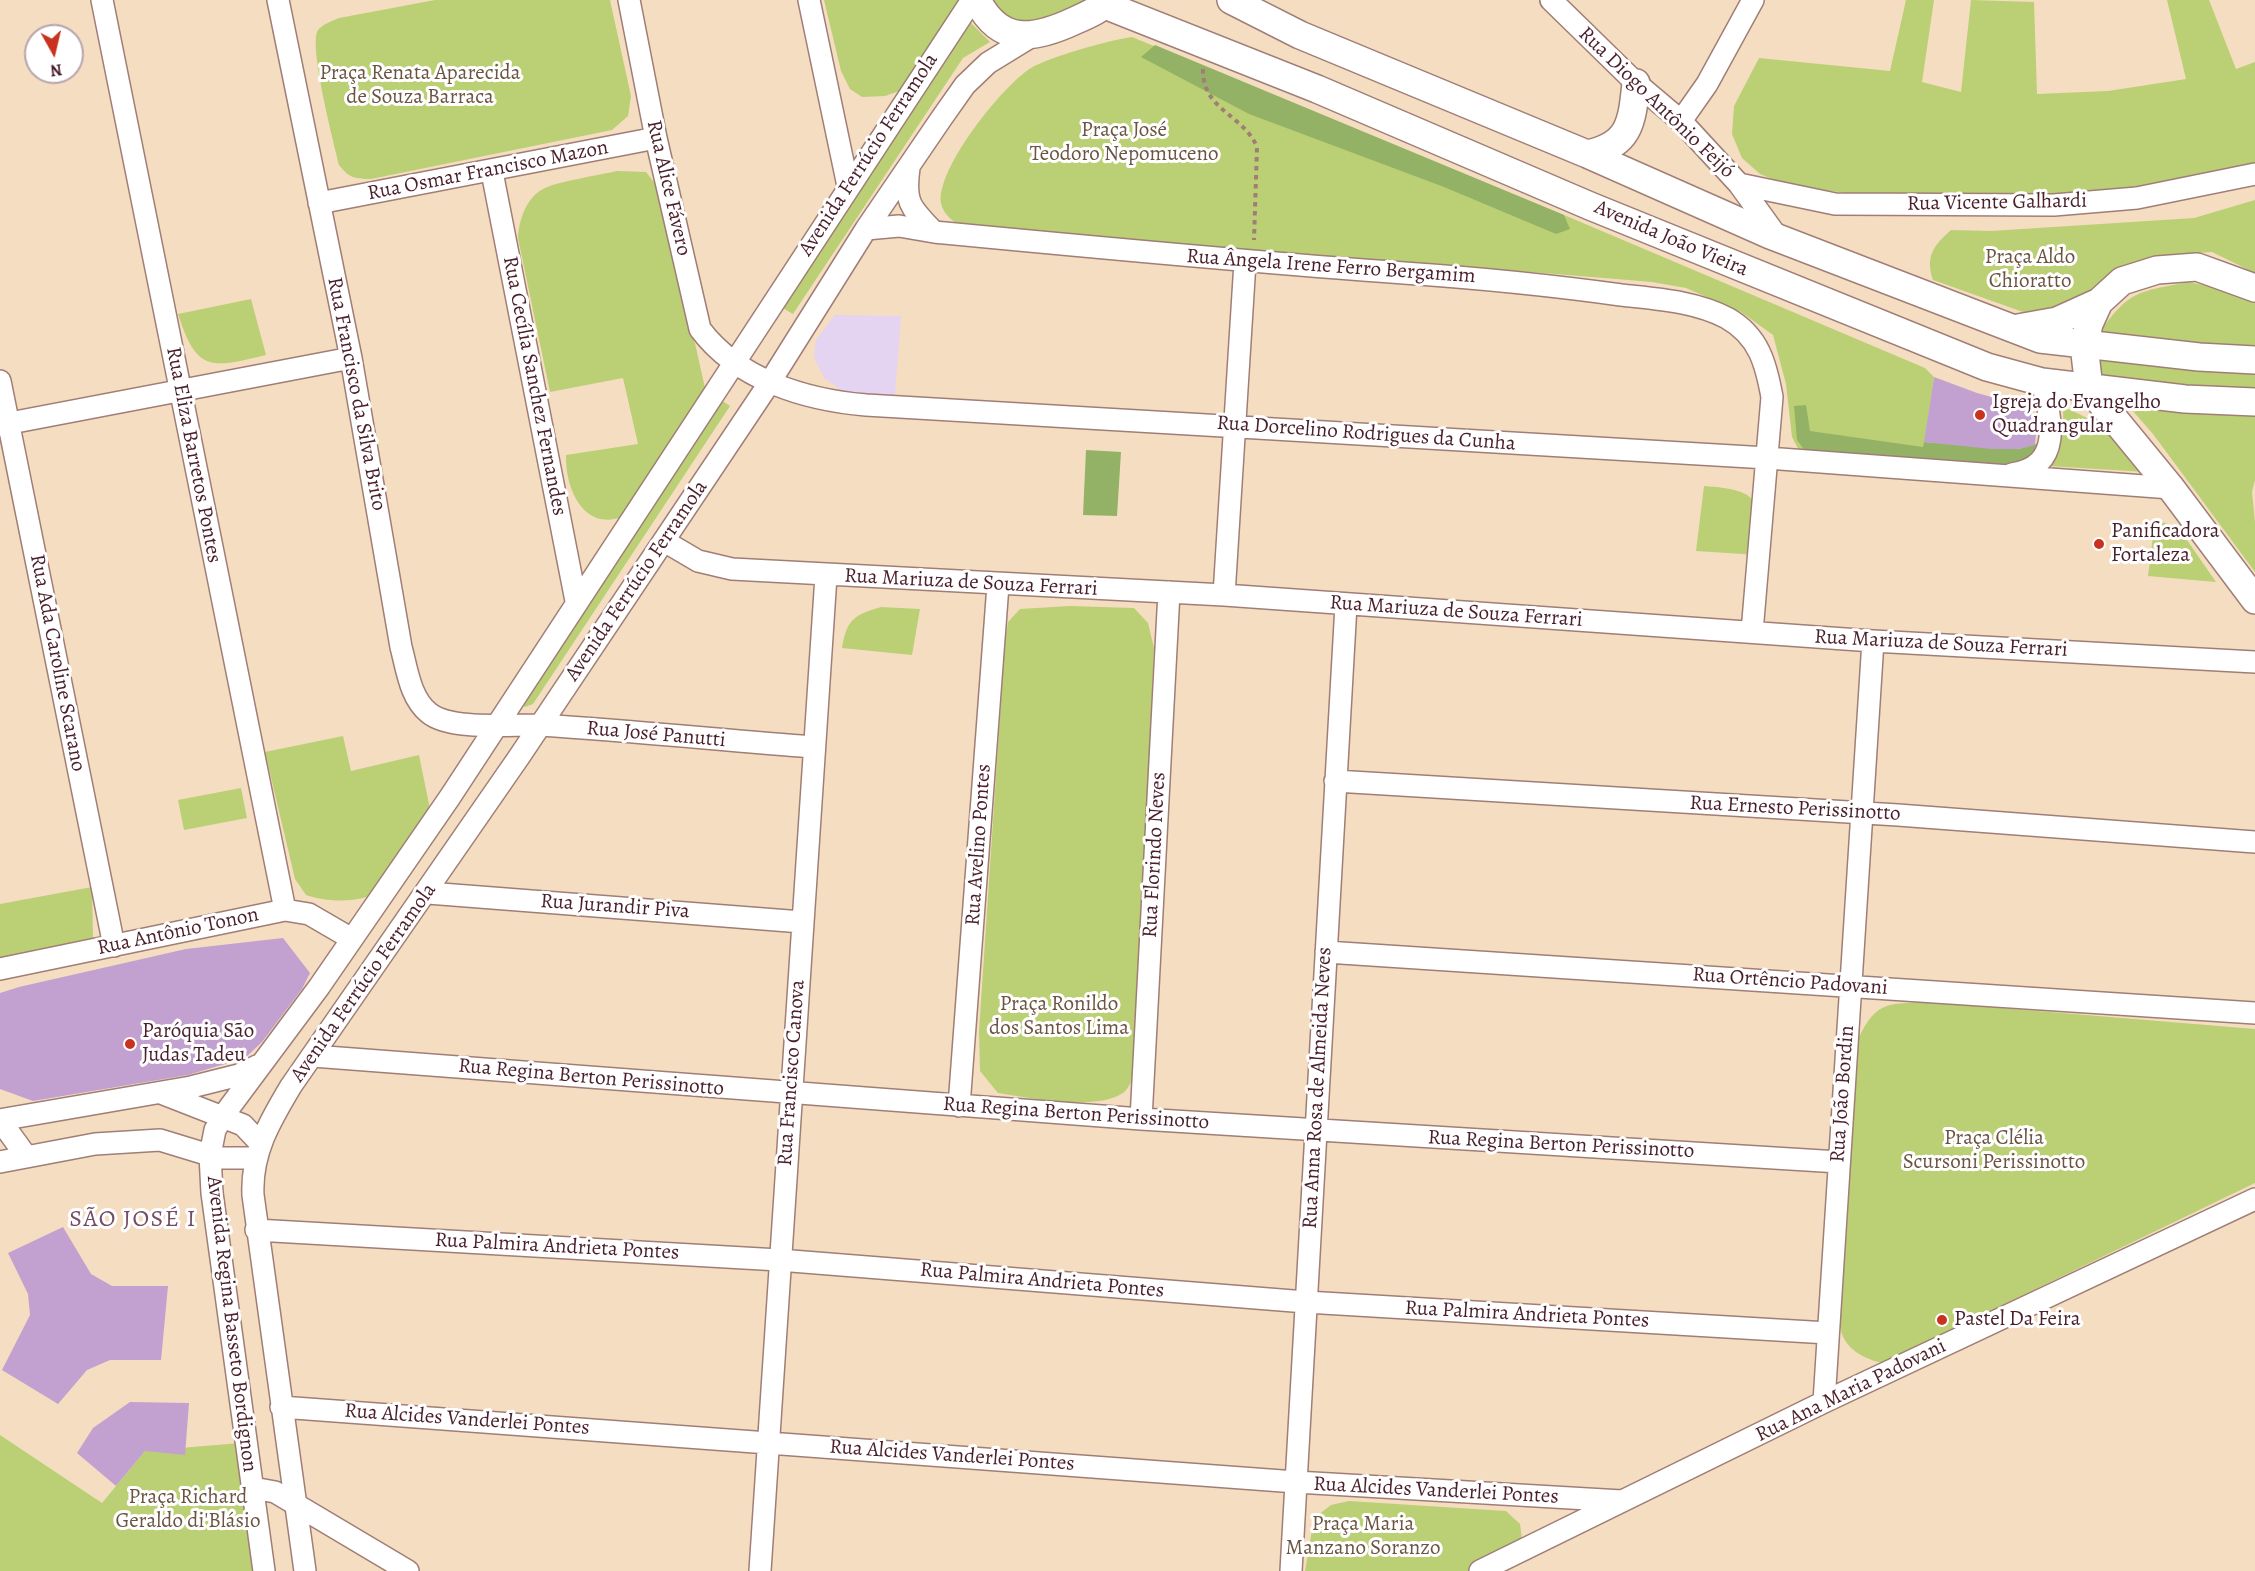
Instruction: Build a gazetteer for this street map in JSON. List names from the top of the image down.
{
  "streets": {
    "main road": ["Avenida João Vieira"],
    "street": [
      "Rua Diogo Antônio Feijó",
      "Avenida Ferrúcio Ferramola",
      "Rua Osmar Francisco Mazon",
      "Rua Alice Fávero",
      "Rua Vicente Galhardi",
      "Rua Ângela Irene Ferro Bergamim",
      "Rua Cecília Sanchez Fernandes",
      "Rua Francisco da Silva Brito",
      "Rua Dorcelino Rodrigues da Cunha",
      "Rua Eliza Barretos Pontes",
      "Rua Mariuza de Souza Ferrari",
      "Rua Ada Caroline Scarano",
      "Rua José Panutti",
      "Rua Ernesto Perissinotto",
      "Rua Avelino Pontes",
      "Rua Florindo Neves",
      "Rua Jurandir Piva",
      "Rua Antônio Tonon",
      "Rua Ortêncio Padovani",
      "Rua Francisco Canova",
      "Rua Regina Berton Perissinotto",
      "Rua Anna Rosa de Almeida Neves",
      "Rua João Bordin",
      "Rua Palmira Andrieta Pontes",
      "Avenida Regina Basseto Bordignon",
      "Rua Ana Maria Padovani",
      "Rua Alcides Vanderlei Pontes"
    ]
  },
  "crossings": [
    ["Rua Diogo Antônio Feijó", "Rua Vicente Galhardi"],
    ["Rua Diogo Antônio Feijó", "Avenida João Vieira"],
    ["Avenida Ferrúcio Ferramola", "Rua Alice Fávero"],
    ["Avenida Ferrúcio Ferramola", "Avenida João Vieira"],
    ["Avenida Ferrúcio Ferramola", "Rua Ângela Irene Ferro Bergamim"],
    ["Avenida Ferrúcio Ferramola", "Rua Cecília Sanchez Fernandes"],
    ["Avenida Ferrúcio Ferramola", "Rua Francisco da Silva Brito"],
    ["Avenida Ferrúcio Ferramola", "Rua Dorcelino Rodrigues da Cunha"],
    ["Avenida Ferrúcio Ferramola", "Rua Mariuza de Souza Ferrari"],
    ["Avenida Ferrúcio Ferramola", "Rua José Panutti"],
    ["Avenida Ferrúcio Ferramola", "Rua Jurandir Piva"],
    ["Avenida Ferrúcio Ferramola", "Rua Antônio Tonon"],
    ["Avenida Ferrúcio Ferramola", "Rua Regina Berton Perissinotto"],
    ["Avenida Ferrúcio Ferramola", "Avenida Regina Basseto Bordignon"],
    ["Rua Osmar Francisco Mazon", "Rua Alice Fávero"],
    ["Rua Osmar Francisco Mazon", "Rua Cecília Sanchez Fernandes"],
    ["Rua Osmar Francisco Mazon", "Rua Francisco da Silva Brito"],
    ["Rua Alice Fávero", "Rua Dorcelino Rodrigues da Cunha"],
    ["Avenida João Vieira", "Rua Dorcelino Rodrigues da Cunha"],
    ["Rua Ângela Irene Ferro Bergamim", "Rua Dorcelino Rodrigues da Cunha"],
    ["Rua Ângela Irene Ferro Bergamim", "Rua Mariuza de Souza Ferrari"],
    ["Rua Francisco da Silva Brito", "Rua José Panutti"],
    ["Rua Eliza Barretos Pontes", "Rua Antônio Tonon"],
    ["Rua Mariuza de Souza Ferrari", "Rua Avelino Pontes"],
    ["Rua Mariuza de Souza Ferrari", "Rua Florindo Neves"],
    ["Rua Mariuza de Souza Ferrari", "Rua Francisco Canova"],
    ["Rua Mariuza de Souza Ferrari", "Rua Anna Rosa de Almeida Neves"],
    ["Rua Mariuza de Souza Ferrari", "Rua João Bordin"],
    ["Rua Ada Caroline Scarano", "Rua Antônio Tonon"],
    ["Rua José Panutti", "Rua Francisco Canova"],
    ["Rua Ernesto Perissinotto", "Rua Anna Rosa de Almeida Neves"],
    ["Rua Ernesto Perissinotto", "Rua João Bordin"],
    ["Rua Avelino Pontes", "Rua Regina Berton Perissinotto"],
    ["Rua Florindo Neves", "Rua Regina Berton Perissinotto"],
    ["Rua Jurandir Piva", "Rua Francisco Canova"],
    ["Rua Ortêncio Padovani", "Rua Anna Rosa de Almeida Neves"],
    ["Rua Ortêncio Padovani", "Rua João Bordin"],
    ["Rua Francisco Canova", "Rua Regina Berton Perissinotto"],
    ["Rua Francisco Canova", "Rua Palmira Andrieta Pontes"],
    ["Rua Francisco Canova", "Rua Alcides Vanderlei Pontes"],
    ["Rua Regina Berton Perissinotto", "Rua Anna Rosa de Almeida Neves"],
    ["Rua Regina Berton Perissinotto", "Rua João Bordin"],
    ["Rua Anna Rosa de Almeida Neves", "Rua Palmira Andrieta Pontes"],
    ["Rua Anna Rosa de Almeida Neves", "Rua Alcides Vanderlei Pontes"],
    ["Rua João Bordin", "Rua Palmira Andrieta Pontes"],
    ["Rua João Bordin", "Rua Ana Maria Padovani"],
    ["Rua Palmira Andrieta Pontes", "Avenida Regina Basseto Bordignon"],
    ["Avenida Regina Basseto Bordignon", "Rua Alcides Vanderlei Pontes"],
    ["Rua Ana Maria Padovani", "Rua Alcides Vanderlei Pontes"]
  ],
  "districts": ["SÃO JOSÉ I"],
  "parks": [
    "Praça Renata Aparecida de Souza Barraca",
    "Praça José Teodoro Nepomuceno",
    "Praça Aldo Chioratto",
    "Praça Ronildo dos Santos Lima",
    "Praça Clélia Scursoni Perissinotto",
    "Praça Richard Geraldo di'Blásio",
    "Praça Maria Manzano Soranzo"
  ],
  "places": [
    "Igreja do Evangelho Quadrangular",
    "Panificadora Fortaleza",
    "Paróquia São Judas Tadeu",
    "Pastel Da Feira"
  ],
  "north": "bottom"
}
